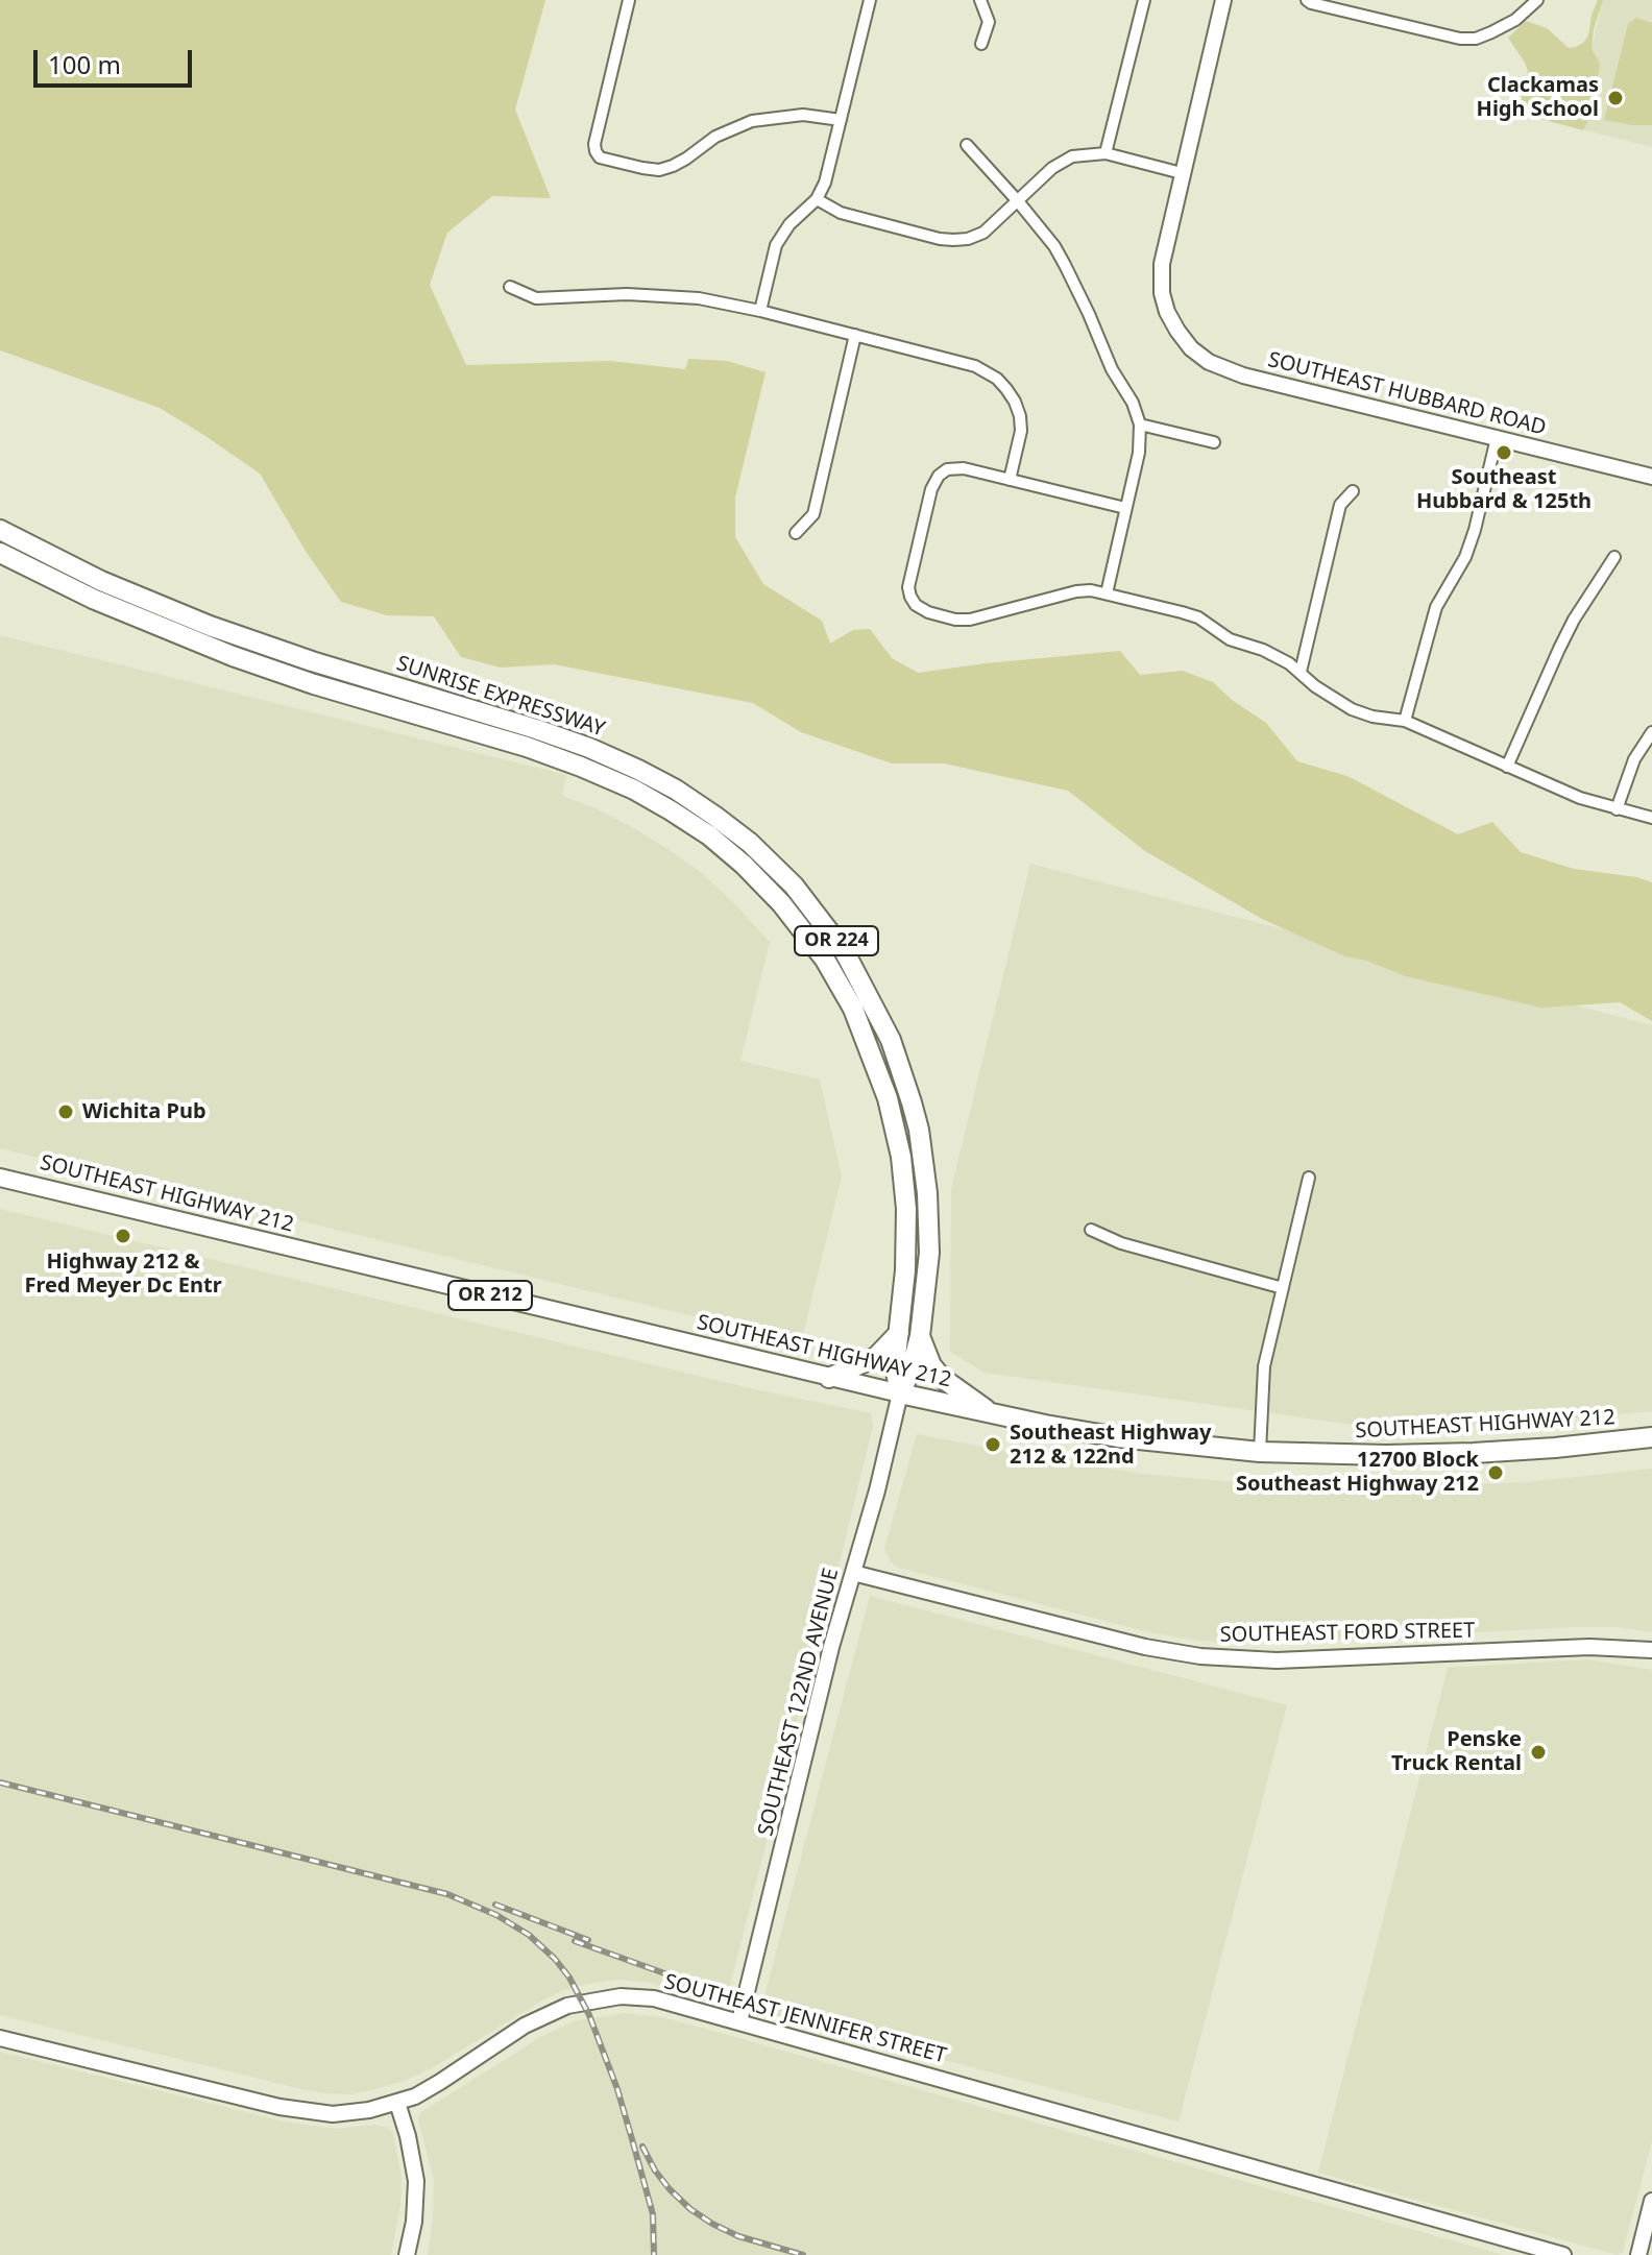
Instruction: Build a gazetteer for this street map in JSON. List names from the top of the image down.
{
  "streets": {
    "highway": [
      "SUNRISE EXPRESSWAY",
      "OR 224",
      "SOUTHEAST HIGHWAY 212",
      "OR 212"
    ],
    "main road": [
      "SOUTHEAST HUBBARD ROAD",
      "SOUTHEAST FORD STREET",
      "SOUTHEAST 122ND AVENUE",
      "SOUTHEAST JENNIFER STREET"
    ]
  },
  "crossings": [
    ["SUNRISE EXPRESSWAY", "SOUTHEAST HIGHWAY 212"],
    ["SUNRISE EXPRESSWAY", "SOUTHEAST 122ND AVENUE"],
    ["SOUTHEAST HIGHWAY 212", "SOUTHEAST 122ND AVENUE"],
    ["SOUTHEAST FORD STREET", "SOUTHEAST 122ND AVENUE"],
    ["SOUTHEAST 122ND AVENUE", "SOUTHEAST JENNIFER STREET"]
  ],
  "places": [
    "Clackamas High School",
    "Southeast Hubbard & 125th",
    "Wichita Pub",
    "Highway 212 & Fred Meyer Dc Entr",
    "Southeast Highway 212 & 122nd",
    "12700 Block Southeast Highway 212",
    "Penske Truck Rental"
  ],
  "scale_bar": "100 m"
}
